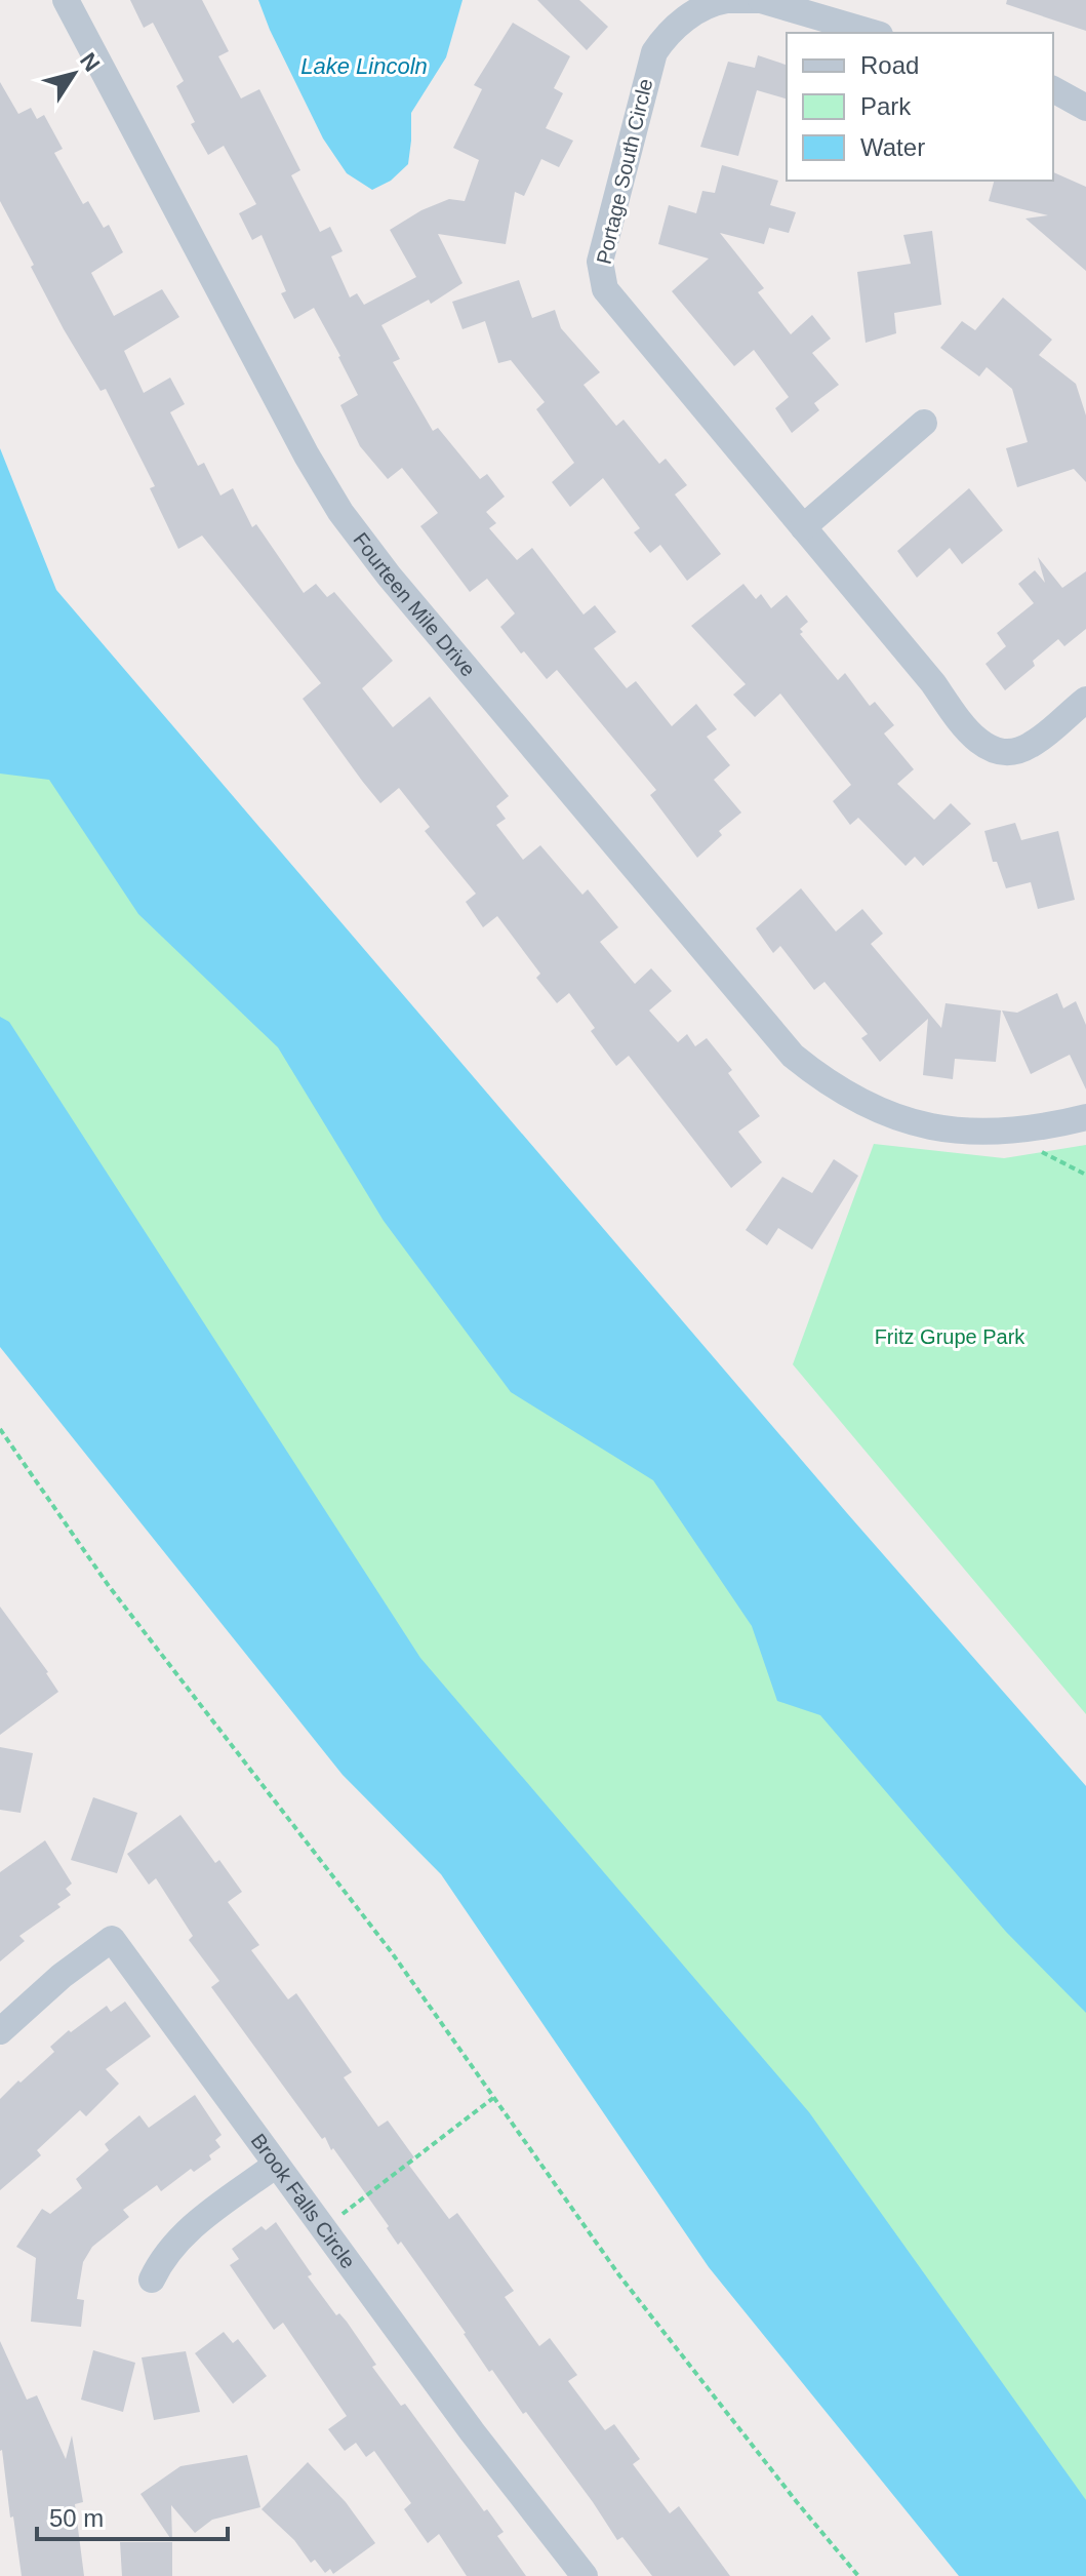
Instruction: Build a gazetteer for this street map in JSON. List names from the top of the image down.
{
  "streets": {
    "street": ["Portage South Circle", "Fourteen Mile Drive", "Brook Falls Circle"]
  },
  "water": ["Lake Lincoln"],
  "parks": ["Fritz Grupe Park"],
  "legend": ["Road", "Park", "Water"],
  "scale_bar": "50 m",
  "north": "top right"
}
